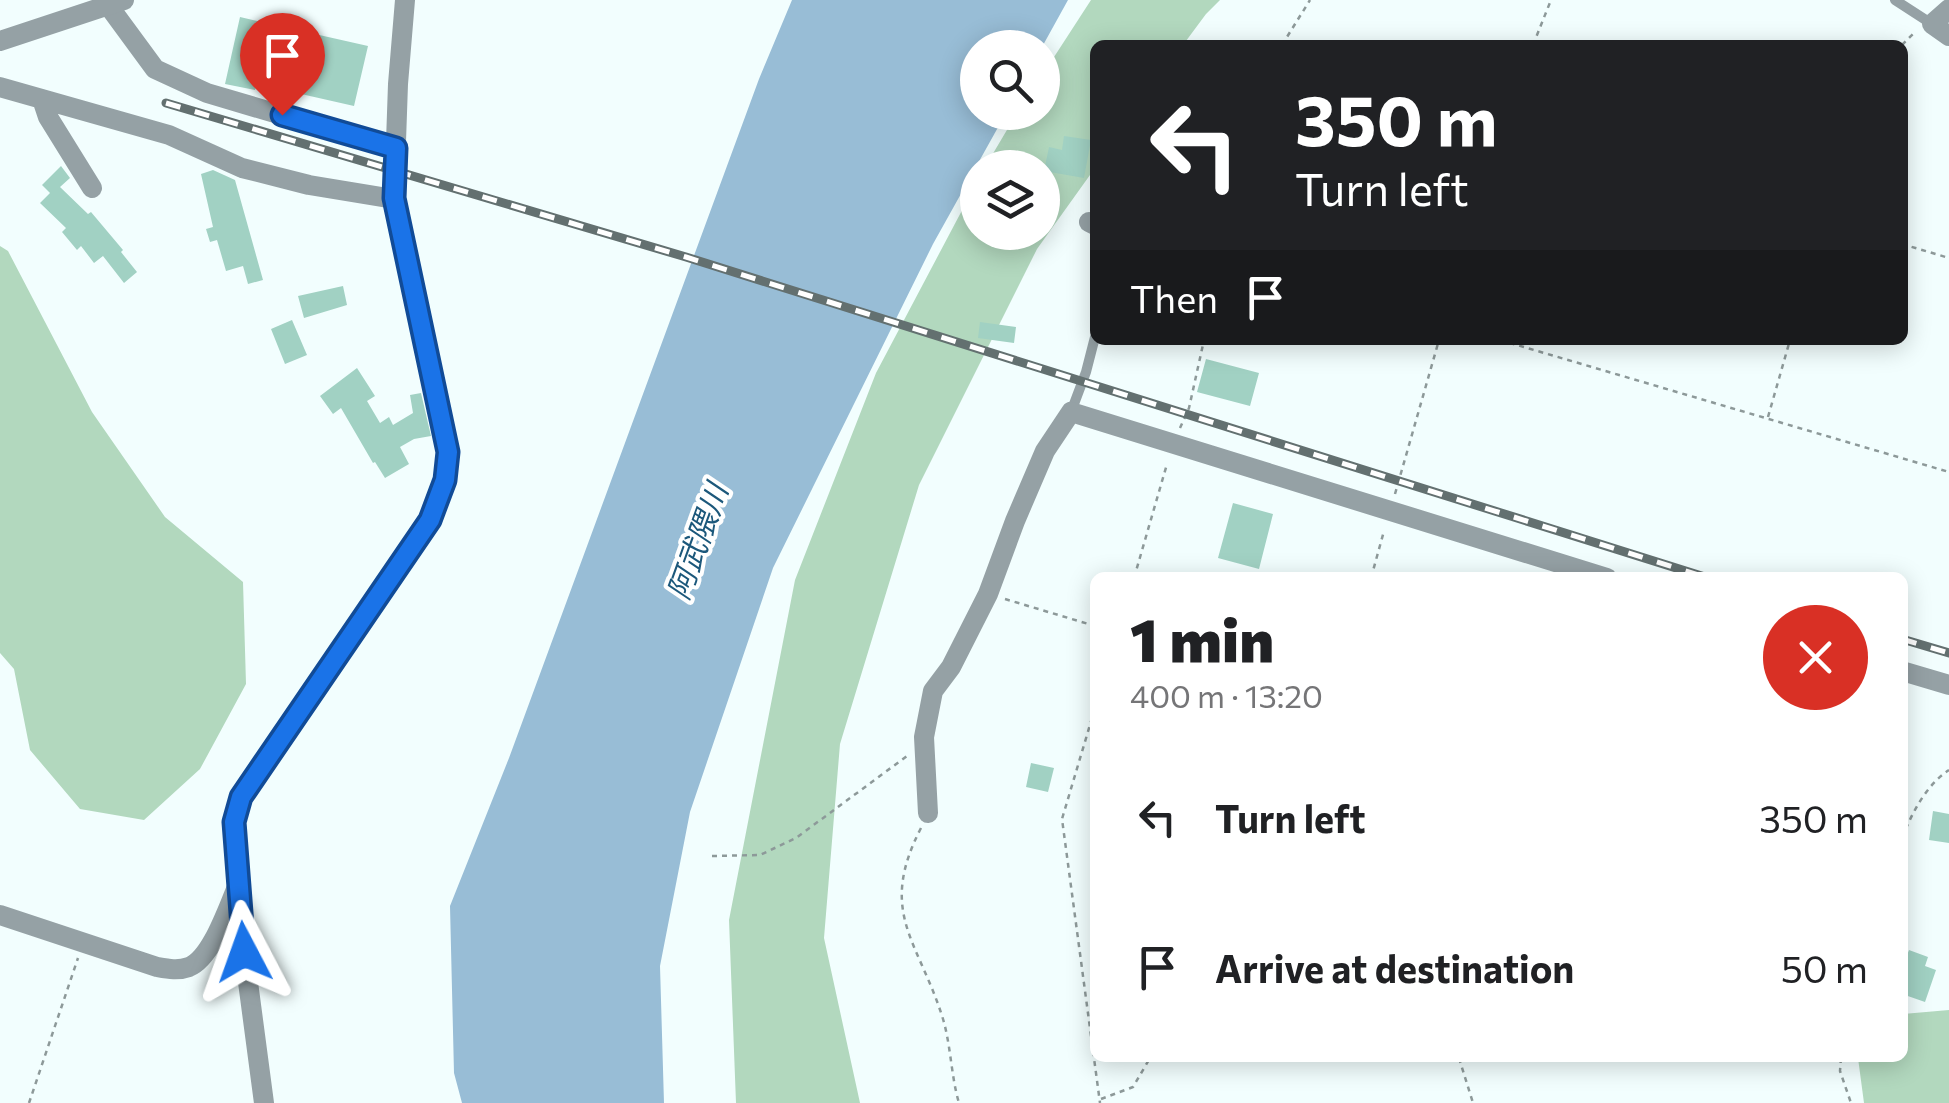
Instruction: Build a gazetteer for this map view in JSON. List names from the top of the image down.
{
  "water": ["阿武隈川"],
  "page": {
    "turn": ["350 m", "Turn left"],
    "then": "Then",
    "heading": ["1 min", "400 m · 13:20"],
    "list": [
      {
        "name": "Turn left",
        "value": "350 m"
      },
      {
        "name": "Arrive at destination",
        "value": "50 m"
      }
    ]
  }
}
